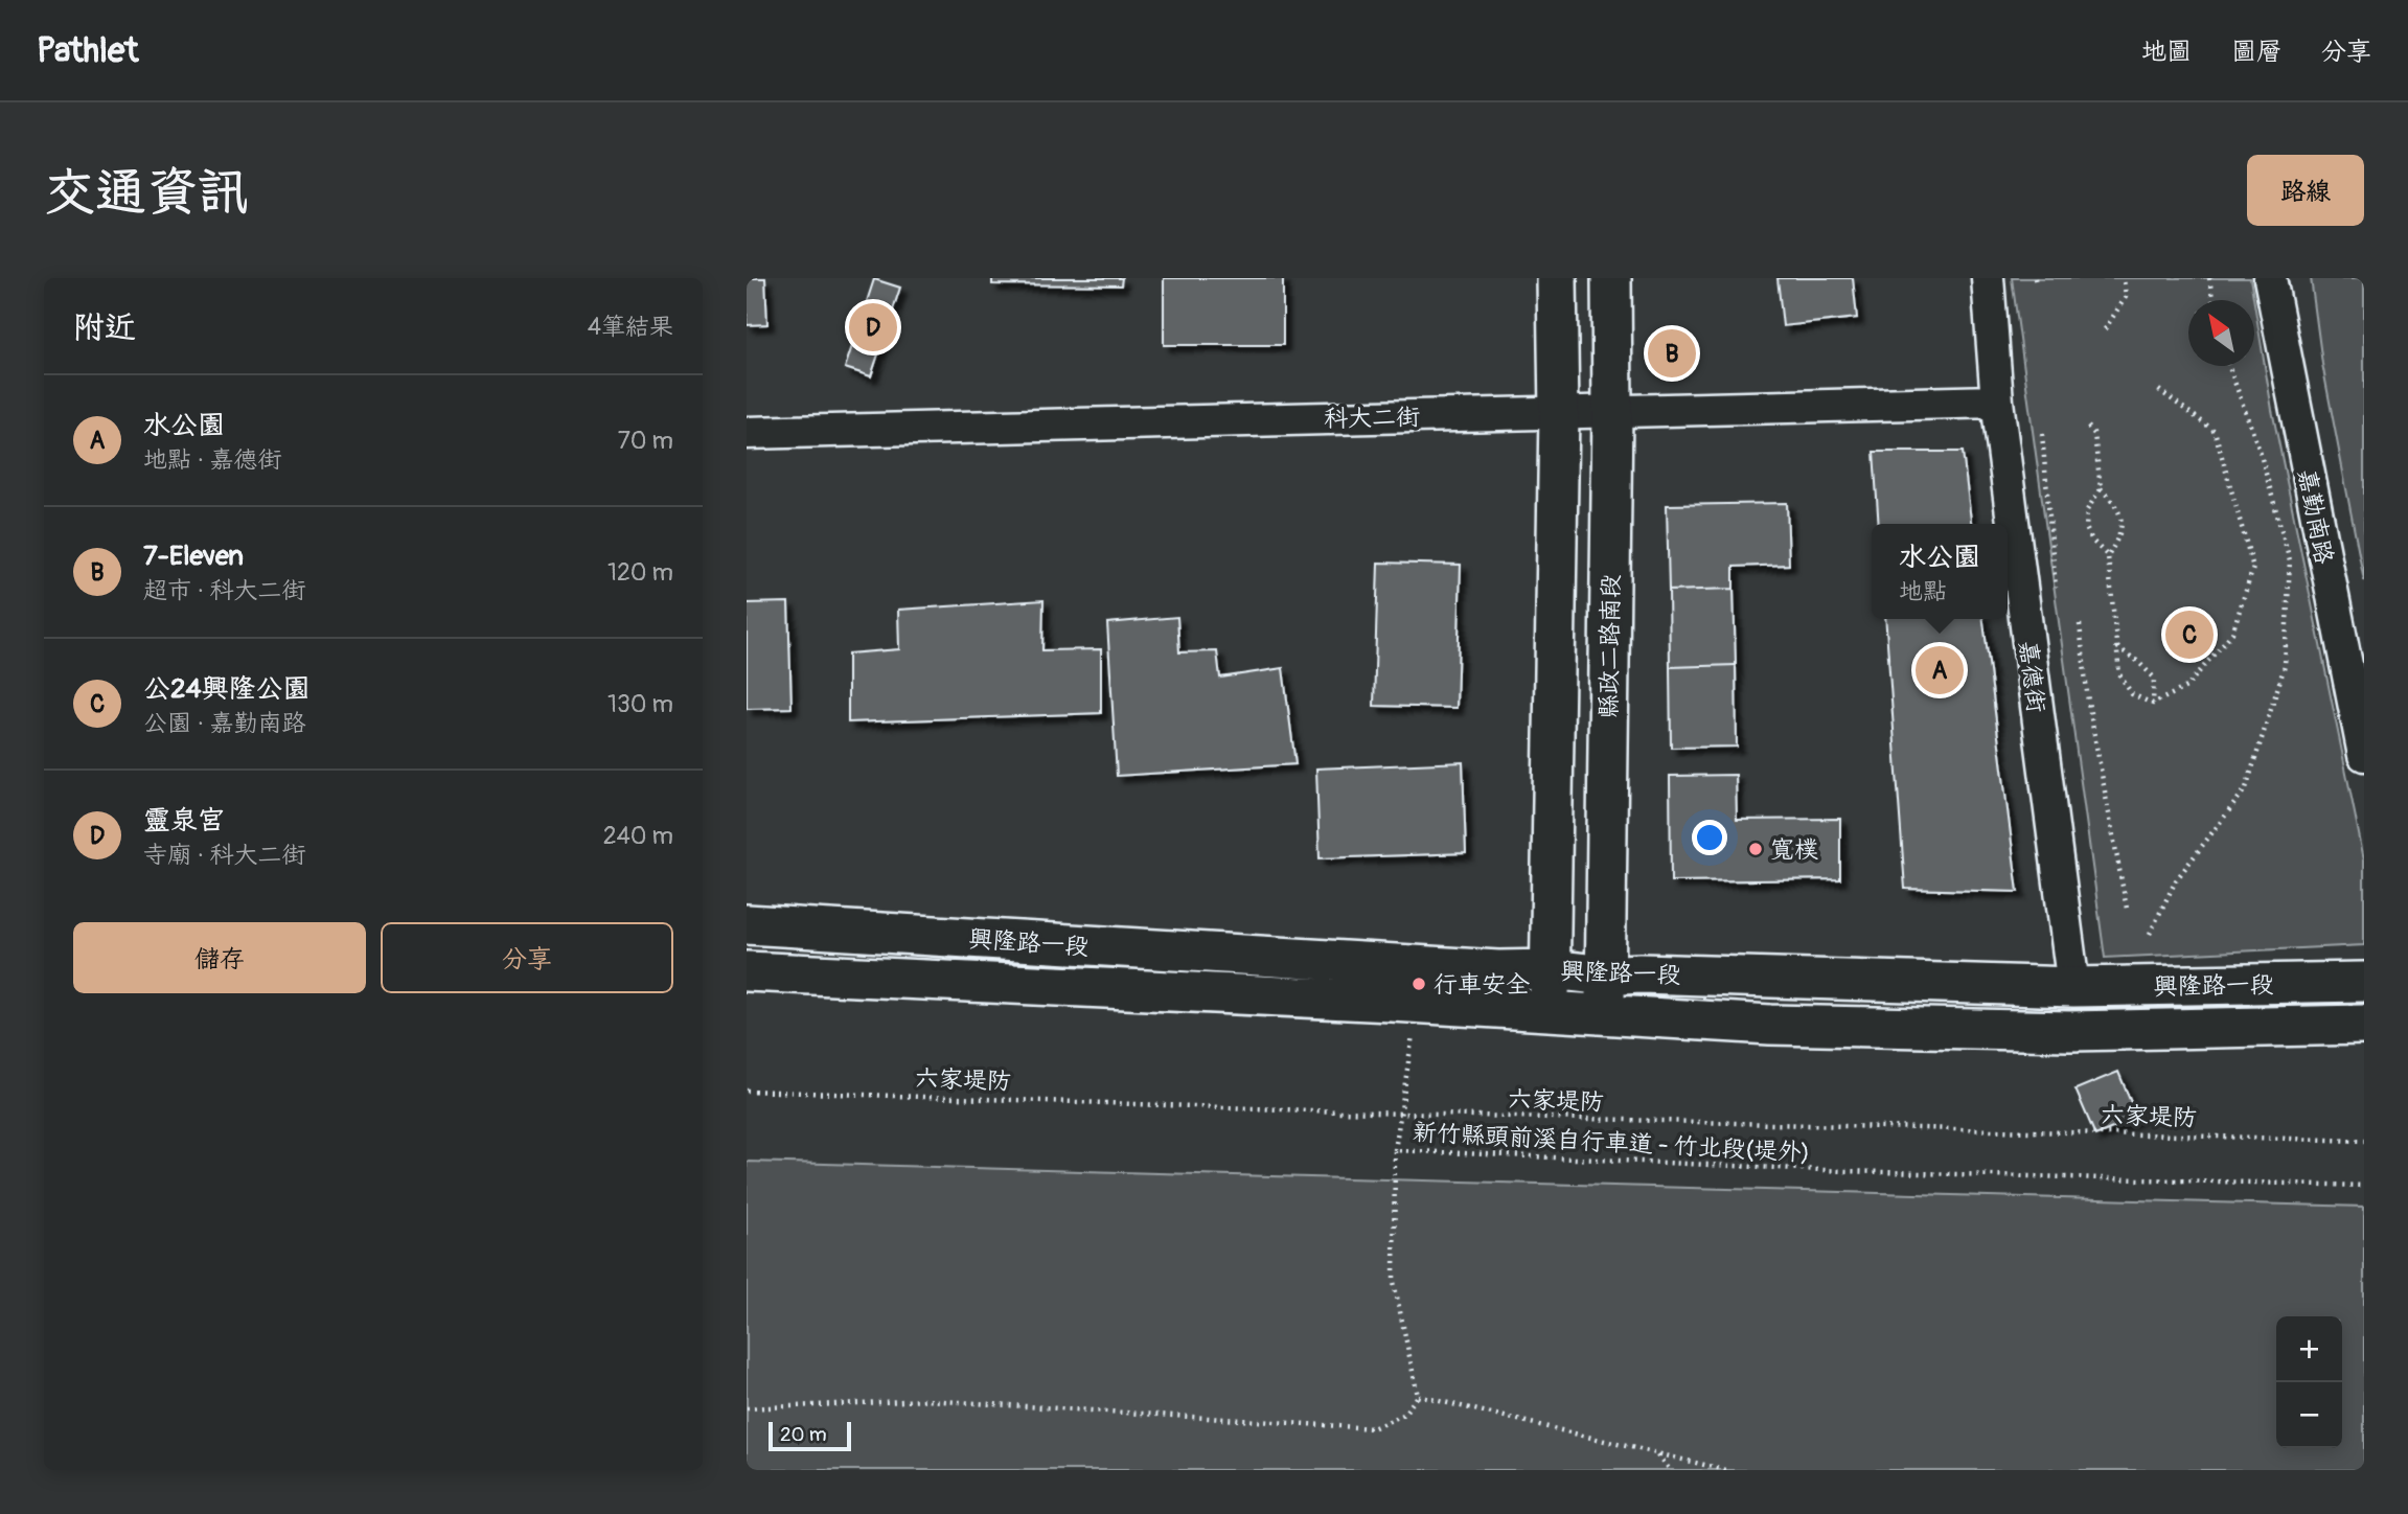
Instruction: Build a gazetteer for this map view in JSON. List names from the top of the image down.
{
  "streets": {
    "street": [
      "科大二街",
      "嘉勤南路",
      "縣政二路南段",
      "嘉德街",
      "興隆路一段"
    ],
    "path": ["六家堤防", "新竹縣頭前溪自行車道 - 竹北段(堤外)"]
  },
  "crossings": [
    ["科大二街", "縣政二路南段"],
    ["科大二街", "嘉德街"],
    ["縣政二路南段", "興隆路一段"],
    ["嘉德街", "興隆路一段"]
  ],
  "places": ["寬樸", "行車安全"],
  "scale_bar": "20 m",
  "north": "top left",
  "page": {
    "header": "Pathlet",
    "nav": ["地圖", "圖層", "分享"],
    "buttons": [
      "路線",
      ["儲存", "分享"]
    ],
    "title": "交通資訊",
    "heading": ["附近", "4筆結果"],
    "pins": [
      "D",
      "B",
      "C",
      "A"
    ],
    "list": [
      {
        "mark": "A",
        "name": "水公園",
        "note": "地點 · 嘉德街",
        "value": "70 m"
      },
      {
        "mark": "B",
        "name": "7-Eleven",
        "note": "超市 · 科大二街",
        "value": "120 m"
      },
      {
        "mark": "C",
        "name": "公24興隆公園",
        "note": "公園 · 嘉勤南路",
        "value": "130 m"
      },
      {
        "mark": "D",
        "name": "靈泉宮",
        "note": "寺廟 · 科大二街",
        "value": "240 m"
      }
    ],
    "popup": ["水公園", "地點"],
    "map_buttons": ["+", "−"],
    "scale": "20 m"
  }
}
